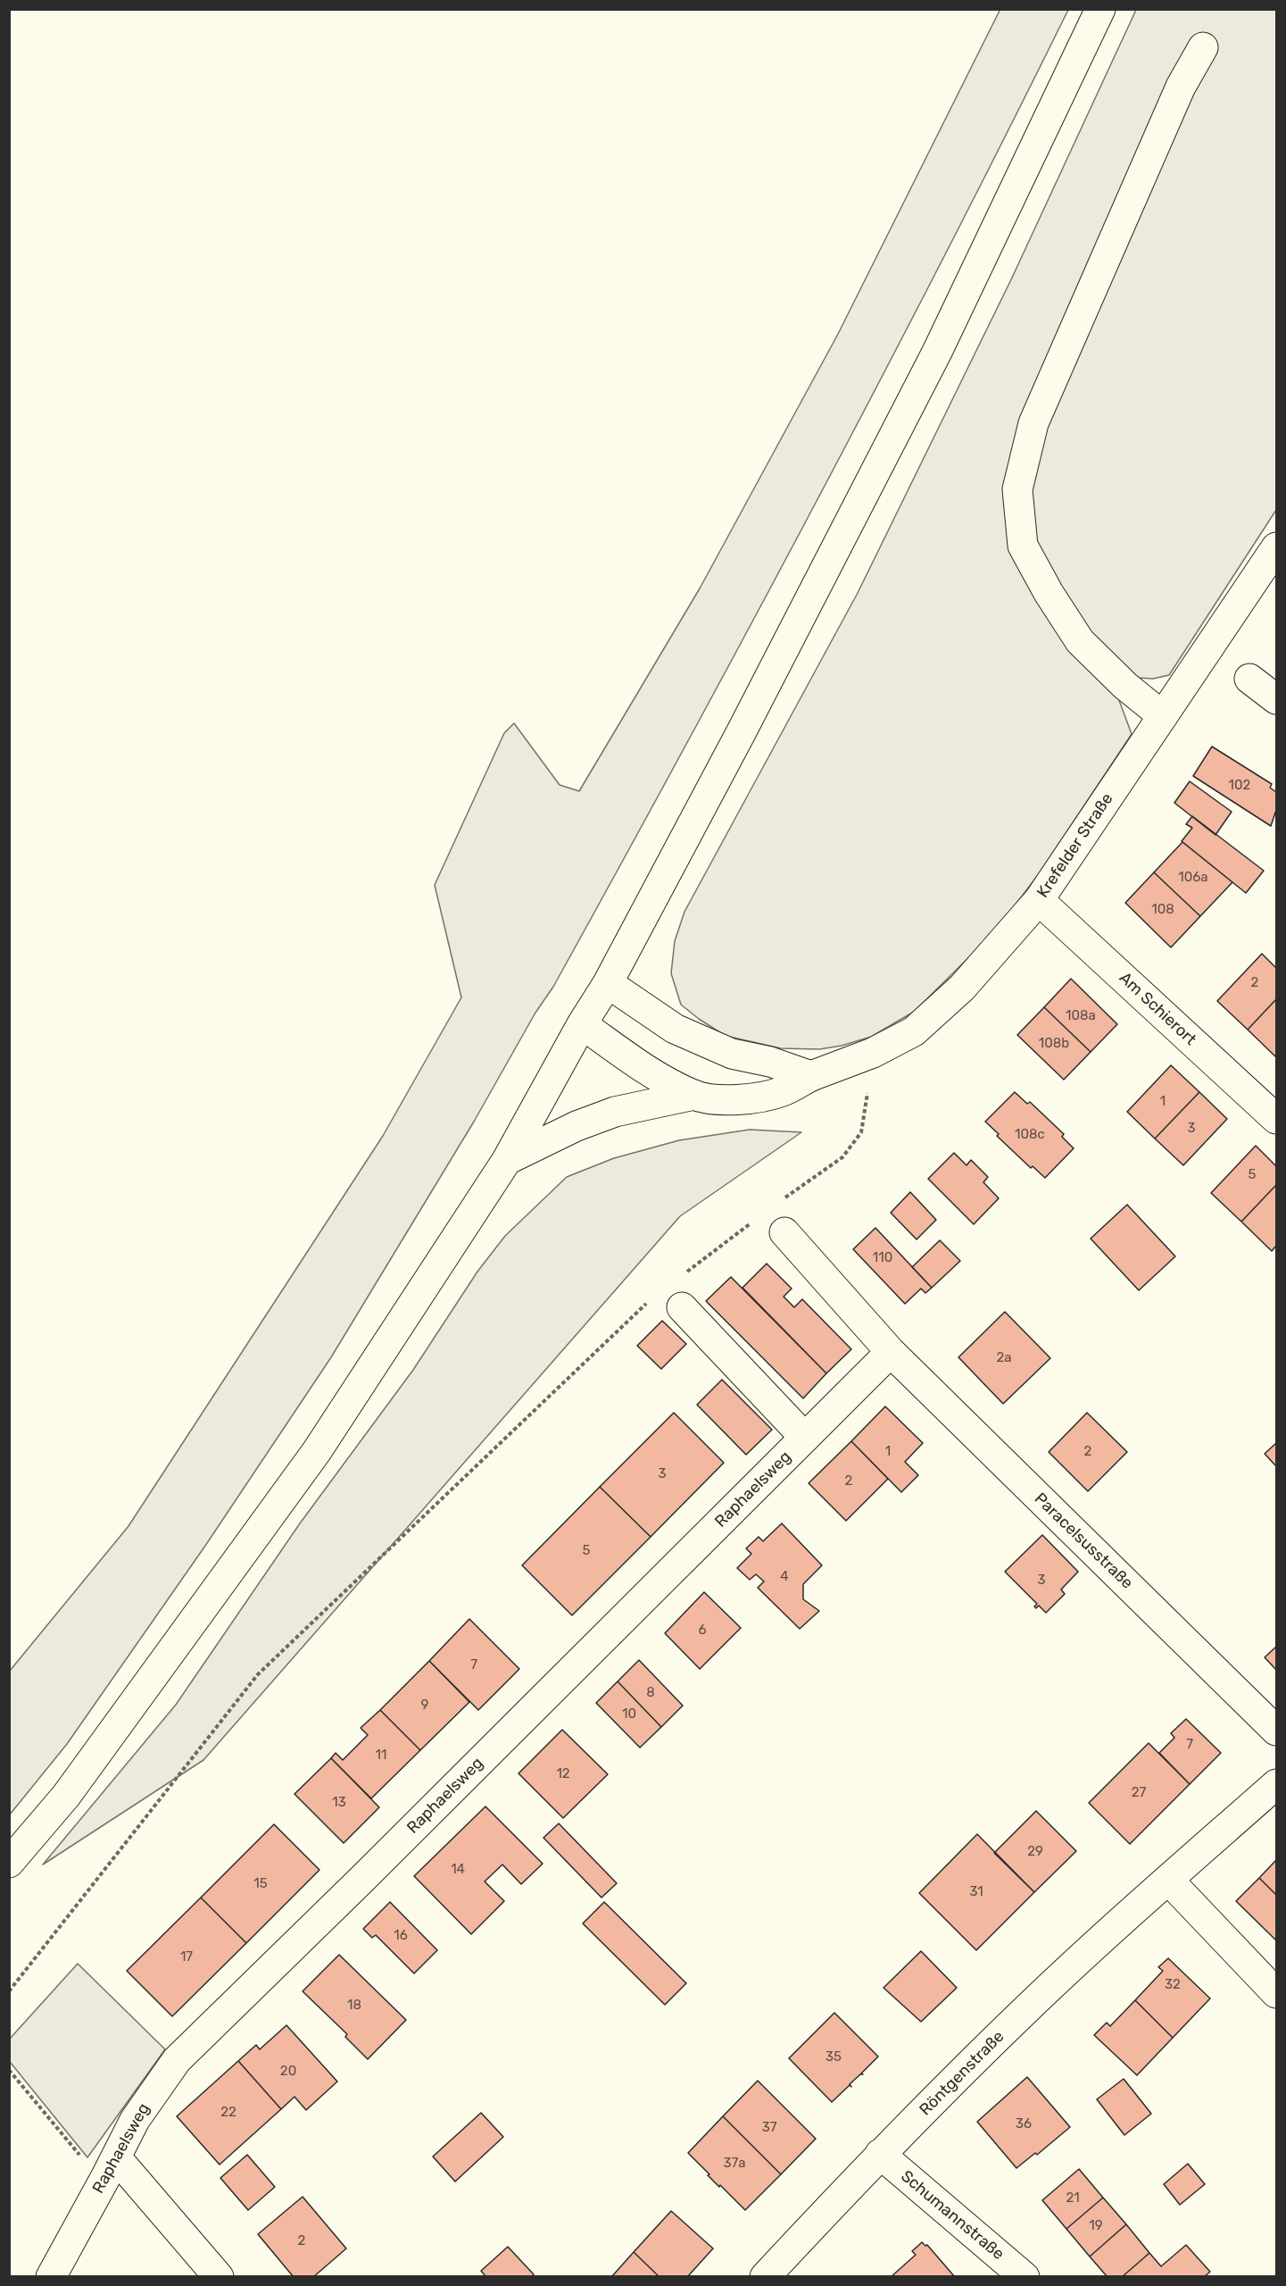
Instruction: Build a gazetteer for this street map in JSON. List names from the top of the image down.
{
  "streets": {
    "street": [
      "Krefelder Straße",
      "Am Schierort",
      "Raphaelsweg",
      "Paracelsusstraße",
      "Röntgenstraße",
      "Schumannstraße"
    ]
  },
  "crossings": [
    ["Krefelder Straße", "Am Schierort"],
    ["Raphaelsweg", "Paracelsusstraße"],
    ["Röntgenstraße", "Schumannstraße"]
  ],
  "house_numbers": [
    "102",
    "106a",
    "108",
    "2",
    "108a",
    "108b",
    "1",
    "3",
    "108c",
    "5",
    "110",
    "2a",
    "1",
    "2",
    "3",
    "2",
    "5",
    "4",
    "3",
    "6",
    "7",
    "8",
    "9",
    "10",
    "7",
    "11",
    "12",
    "27",
    "13",
    "29",
    "14",
    "15",
    "31",
    "16",
    "17",
    "32",
    "18",
    "35",
    "20",
    "22",
    "36",
    "37",
    "37a",
    "21",
    "19",
    "2"
  ]
}
